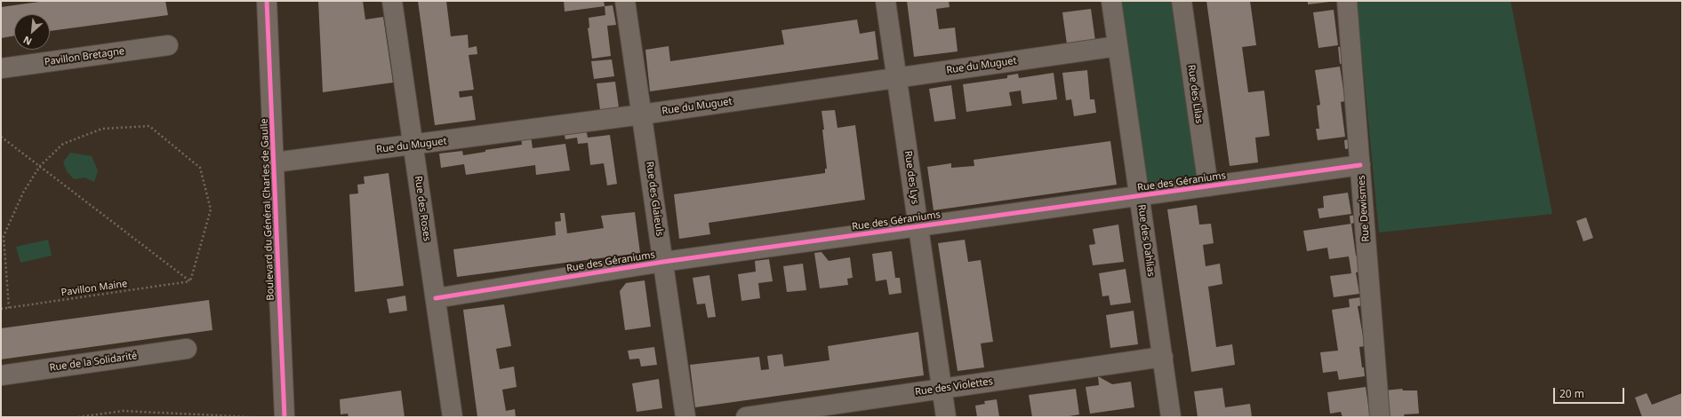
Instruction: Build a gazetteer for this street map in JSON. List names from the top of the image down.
{
  "streets": {
    "main road": ["Boulevard du Général Charles de Gaulle"],
    "street": [
      "Pavillon Bretagne",
      "Rue du Muguet",
      "Rue des Lilas",
      "Rue des Lys",
      "Rue des Géraniums",
      "Rue des Glaieuls",
      "Rue des Roses",
      "Rue Dewismes",
      "Rue des Dahlias",
      "Rue de la Solidarité",
      "Rue des Violettes"
    ],
    "path": ["Pavillon Maine"]
  },
  "crossings": [
    ["Rue du Muguet", "Rue des Lys"],
    ["Rue du Muguet", "Rue des Glaieuls"],
    ["Rue du Muguet", "Rue des Roses"],
    ["Rue du Muguet", "Boulevard du Général Charles de Gaulle"],
    ["Rue du Muguet", "Rue des Dahlias"],
    ["Rue des Lilas", "Rue des Géraniums"],
    ["Rue des Lys", "Rue des Géraniums"],
    ["Rue des Lys", "Rue des Violettes"],
    ["Rue des Géraniums", "Rue des Glaieuls"],
    ["Rue des Géraniums", "Rue des Roses"],
    ["Rue des Géraniums", "Rue Dewismes"],
    ["Rue des Géraniums", "Rue des Dahlias"],
    ["Rue des Dahlias", "Rue des Violettes"]
  ],
  "scale_bar": "20 m",
  "north": "bottom left"
}
